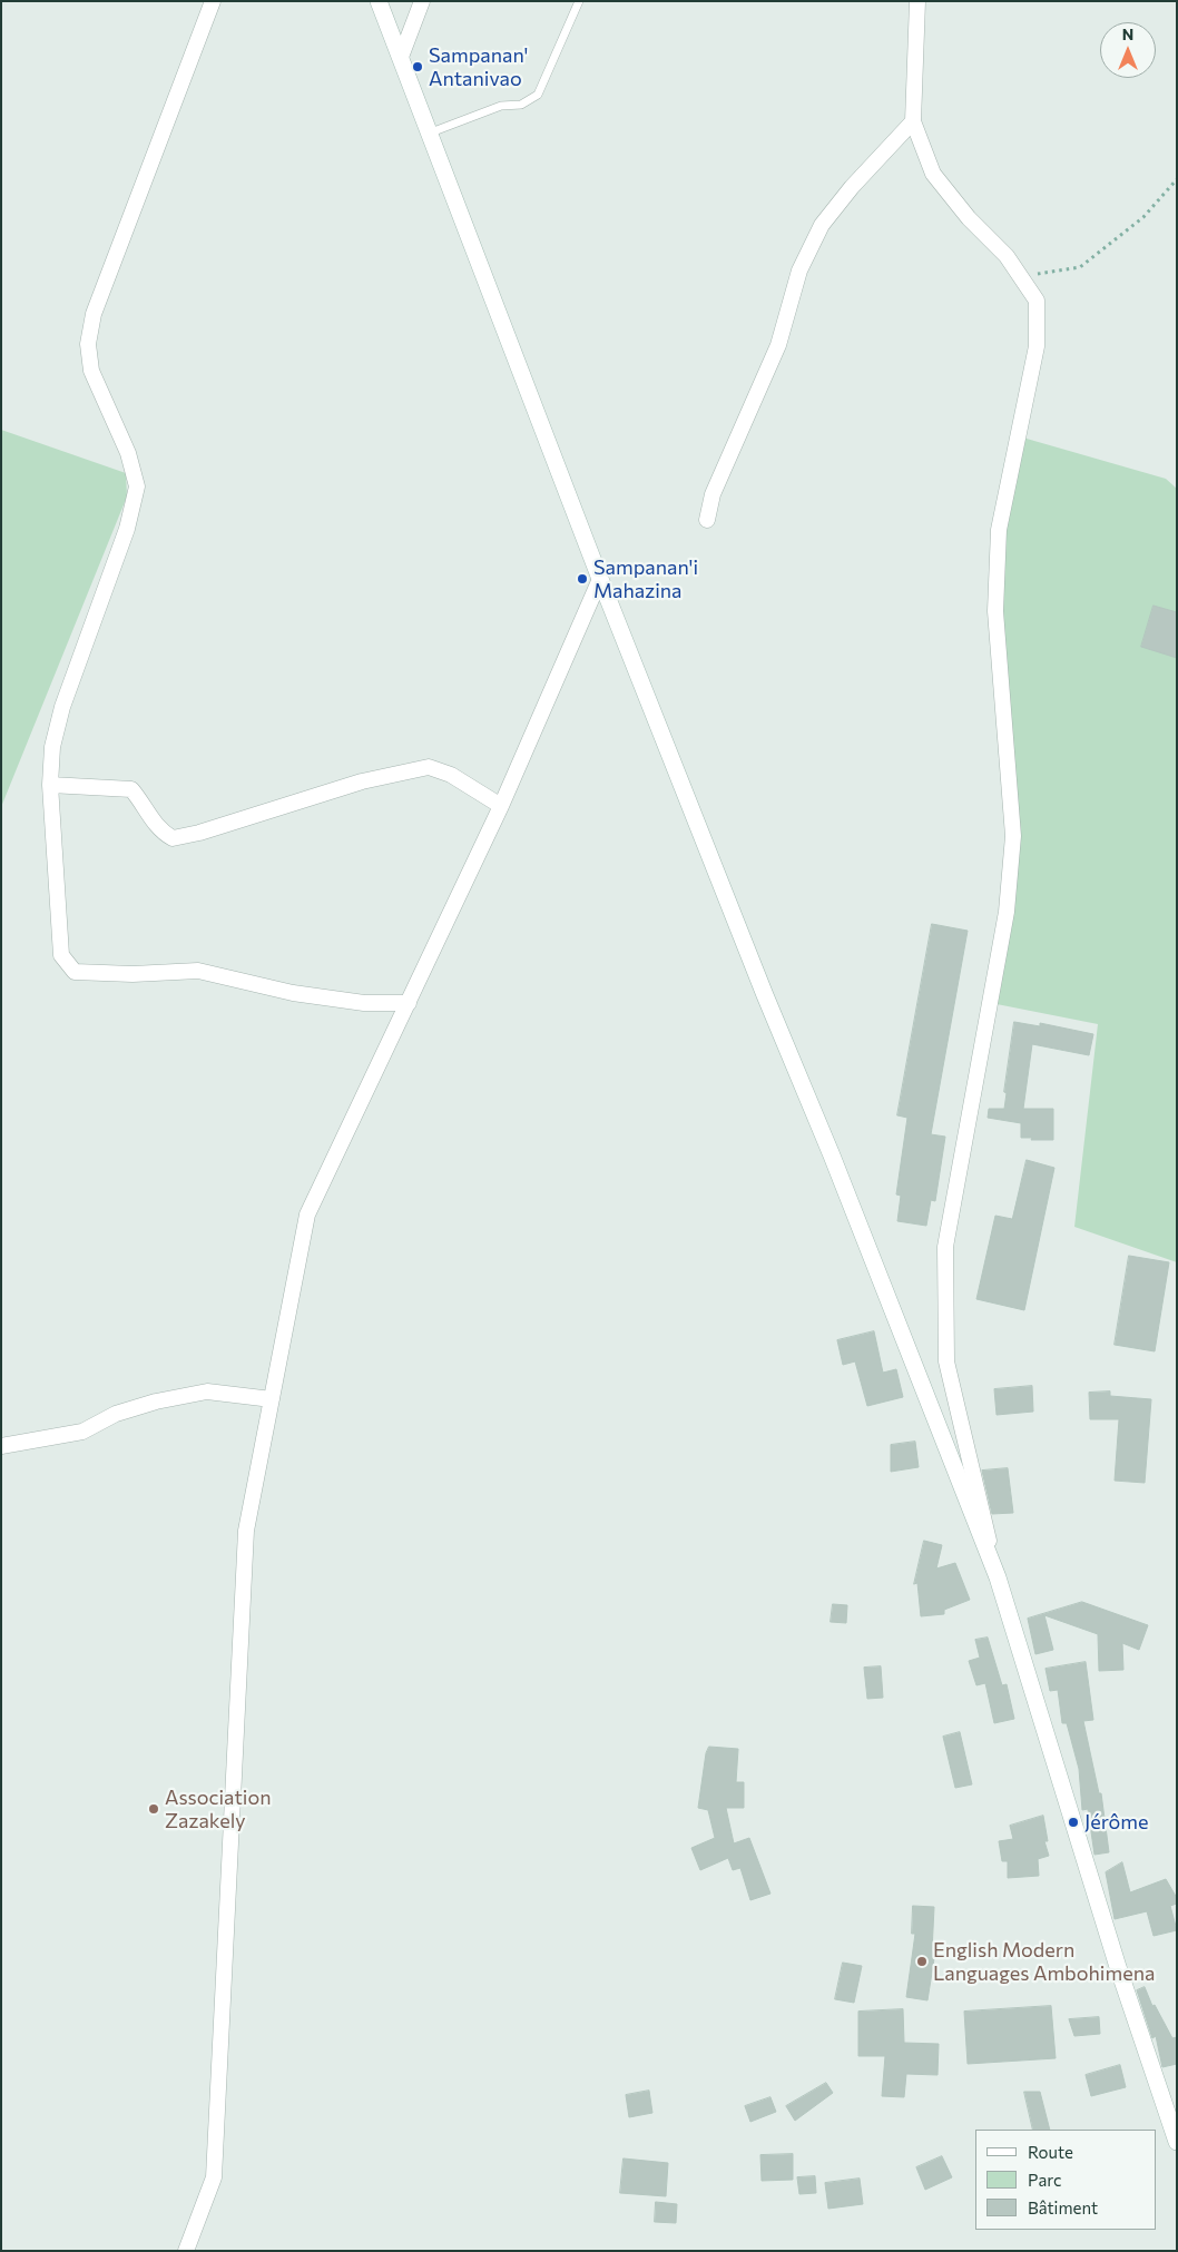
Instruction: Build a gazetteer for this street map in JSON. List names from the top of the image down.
{
  "places": [
    "Sampanan' Antanivao",
    "Sampanan'i Mahazina",
    "Association Zazakely",
    "Jérôme",
    "English Modern Languages Ambohimena"
  ],
  "legend": ["Route", "Parc", "Bâtiment"],
  "north": "top"
}
